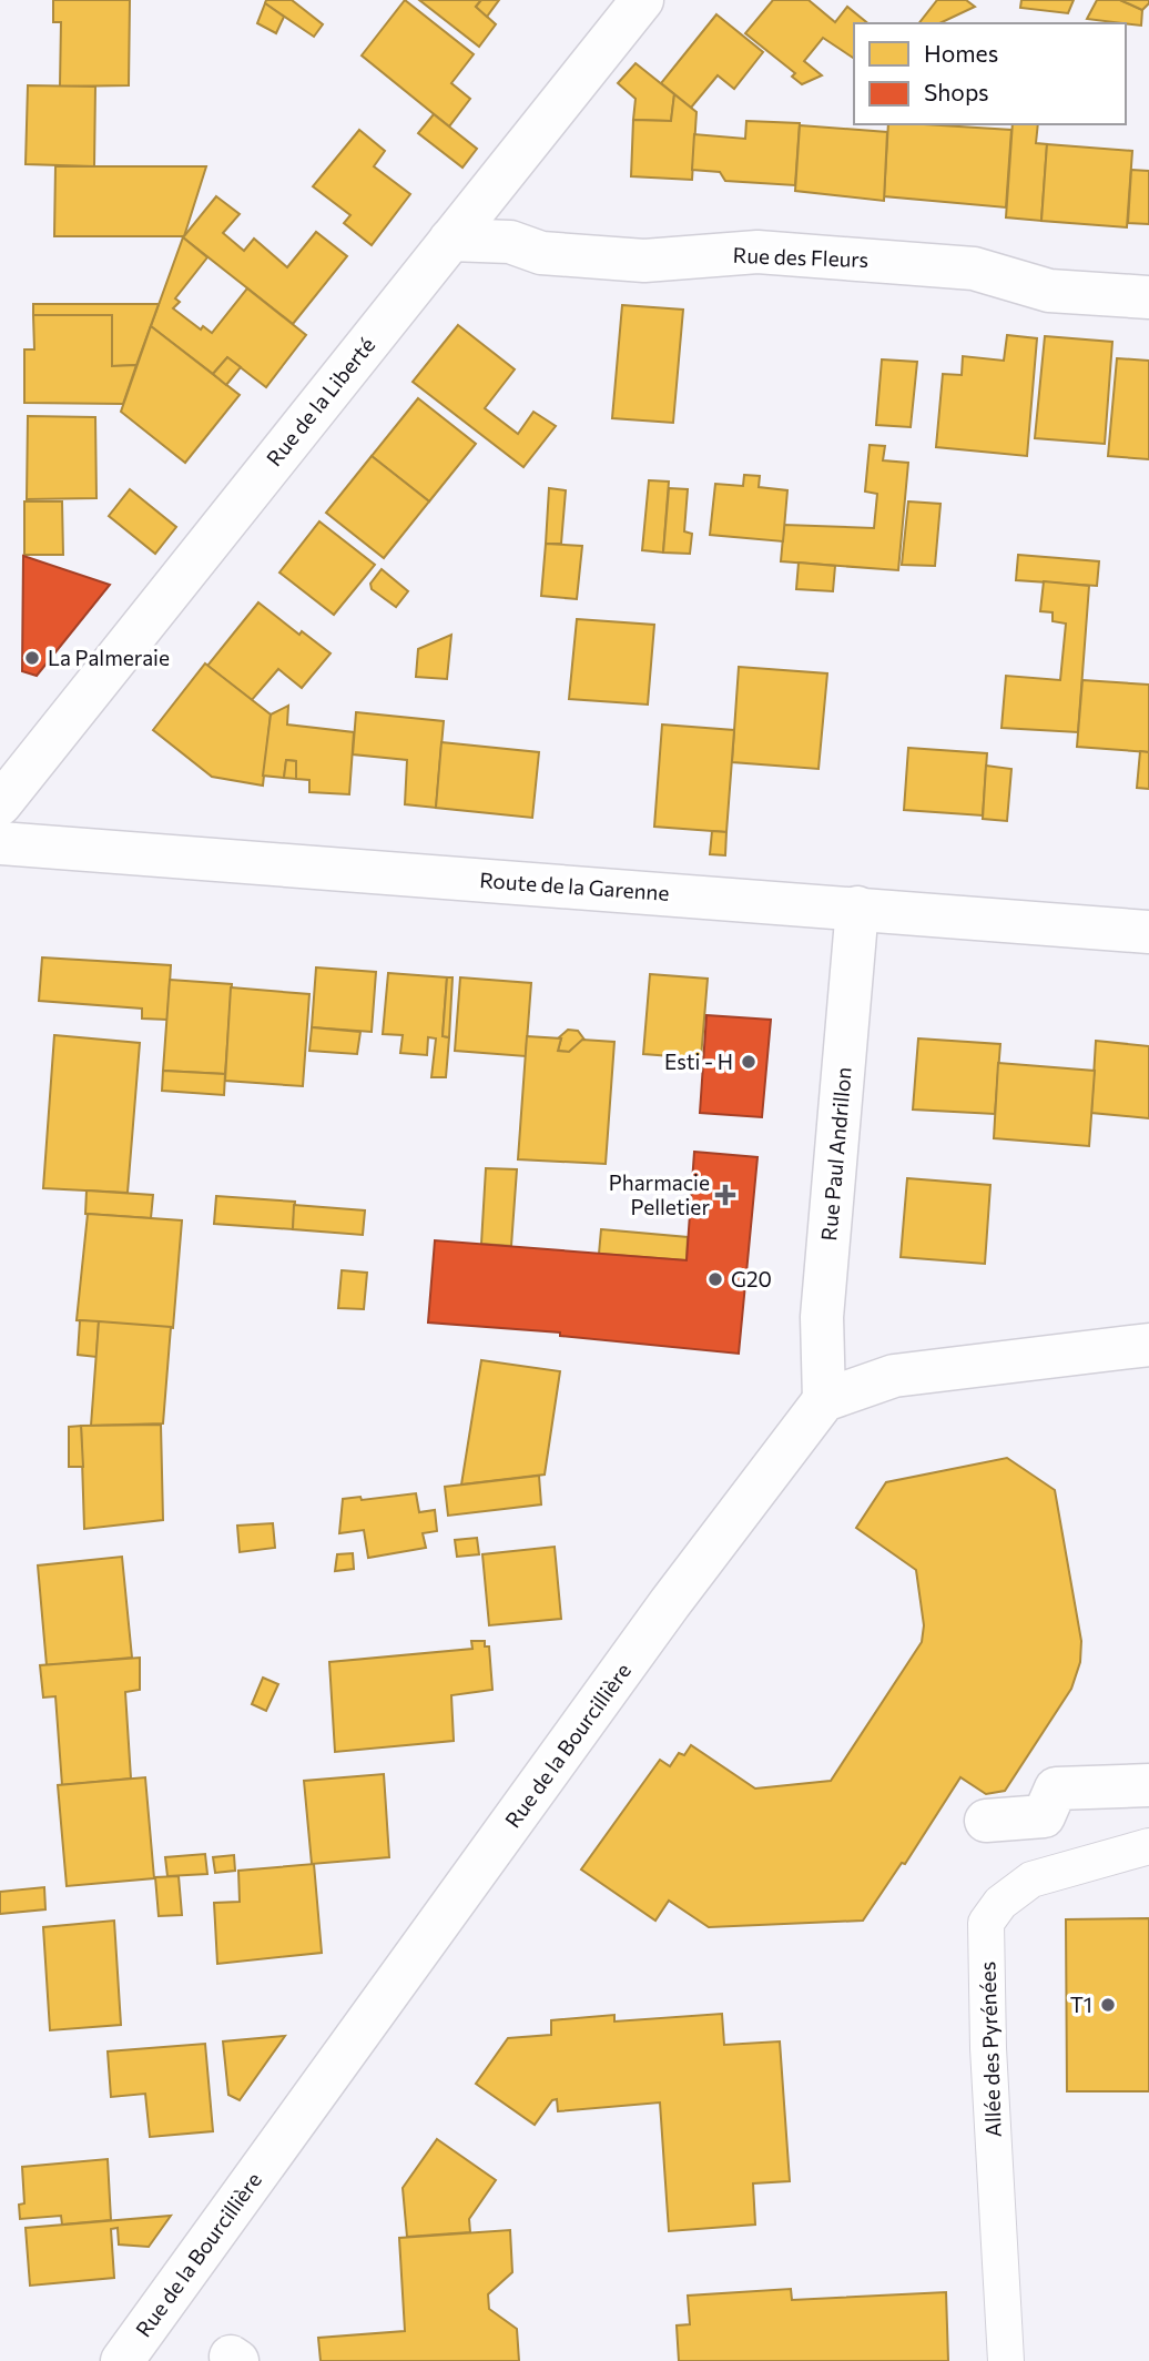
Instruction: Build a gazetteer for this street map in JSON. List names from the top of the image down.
{
  "streets": {
    "street": [
      "Rue des Fleurs",
      "Rue de la Liberté",
      "Route de la Garenne",
      "Rue Paul Andrillon",
      "Rue de la Bourcillière",
      "Allée des Pyrénées"
    ]
  },
  "crossings": [
    ["Rue des Fleurs", "Rue de la Liberté"],
    ["Route de la Garenne", "Rue Paul Andrillon"],
    ["Rue Paul Andrillon", "Rue de la Bourcillière"]
  ],
  "places": {
    "other": [
      "La Palmeraie",
      "Esti - H",
      "G20",
      "T1"
    ],
    "health": ["Pharmacie Pelletier"]
  },
  "legend": ["Homes", "Shops"]
}
